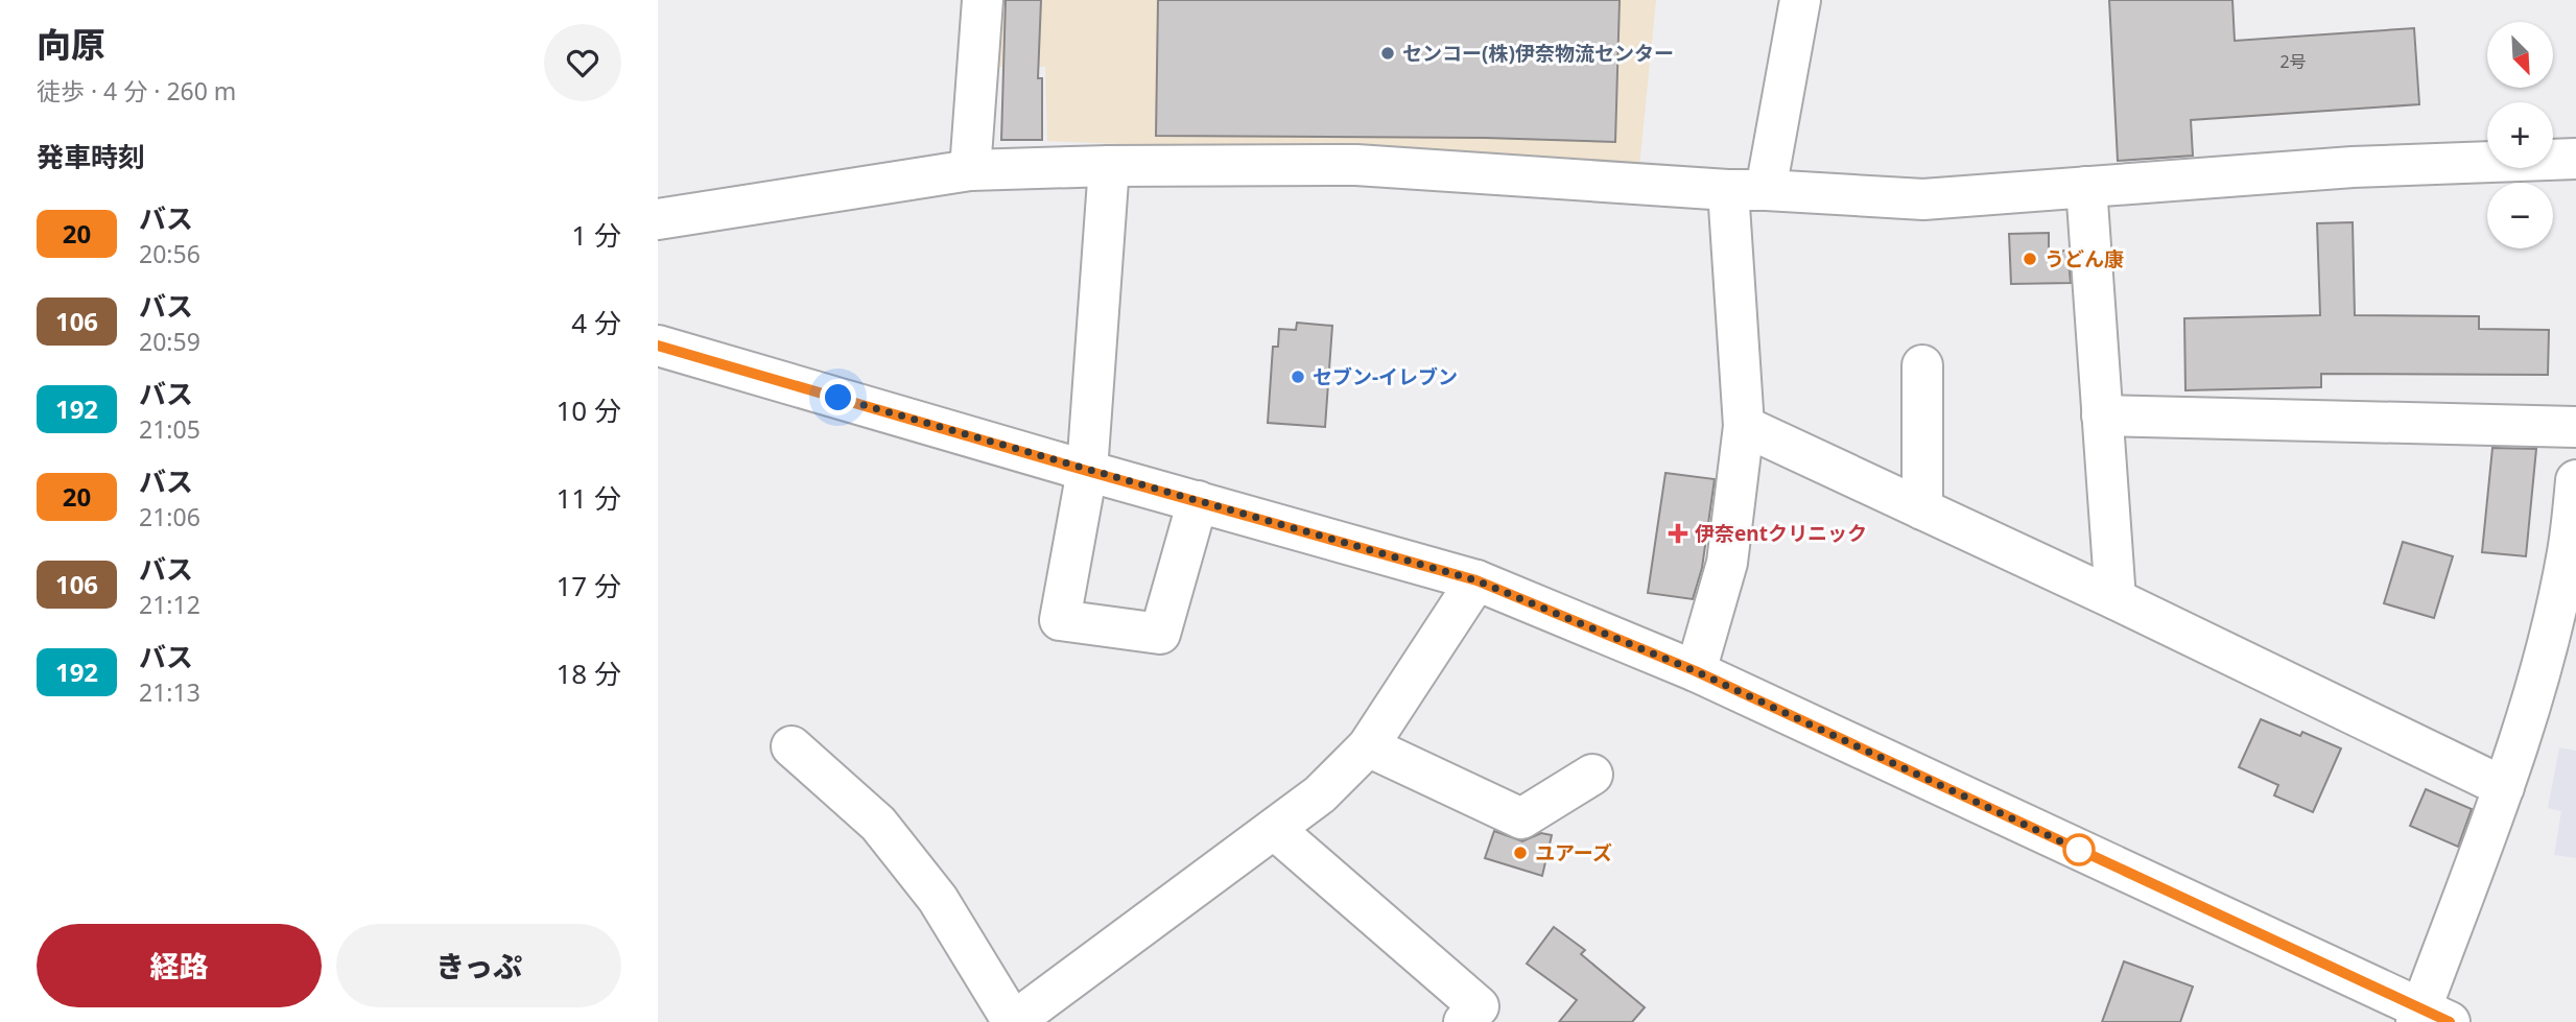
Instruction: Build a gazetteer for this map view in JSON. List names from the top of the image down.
{
  "places": {
    "other": [
      "センコー(株)伊奈物流センター",
      "うどん康",
      "セブン-イレブン",
      "ユアーズ"
    ],
    "health": ["伊奈entクリニック"]
  },
  "lines": ["bus line 20"],
  "house_numbers": ["2号"],
  "north": "bottom right",
  "page": {
    "heading": [
      ["向原", "徒歩 · 4 分 · 260 m"],
      "発車時刻"
    ],
    "map_buttons": ["+", "−"],
    "list": [
      {
        "mark": "20",
        "name": "バス",
        "note": "20:56",
        "value": "1 分"
      },
      {
        "mark": "106",
        "name": "バス",
        "note": "20:59",
        "value": "4 分"
      },
      {
        "mark": "192",
        "name": "バス",
        "note": "21:05",
        "value": "10 分"
      },
      {
        "mark": "20",
        "name": "バス",
        "note": "21:06",
        "value": "11 分"
      },
      {
        "mark": "106",
        "name": "バス",
        "note": "21:12",
        "value": "17 分"
      },
      {
        "mark": "192",
        "name": "バス",
        "note": "21:13",
        "value": "18 分"
      }
    ],
    "buttons": ["経路", "きっぷ"]
  }
}
